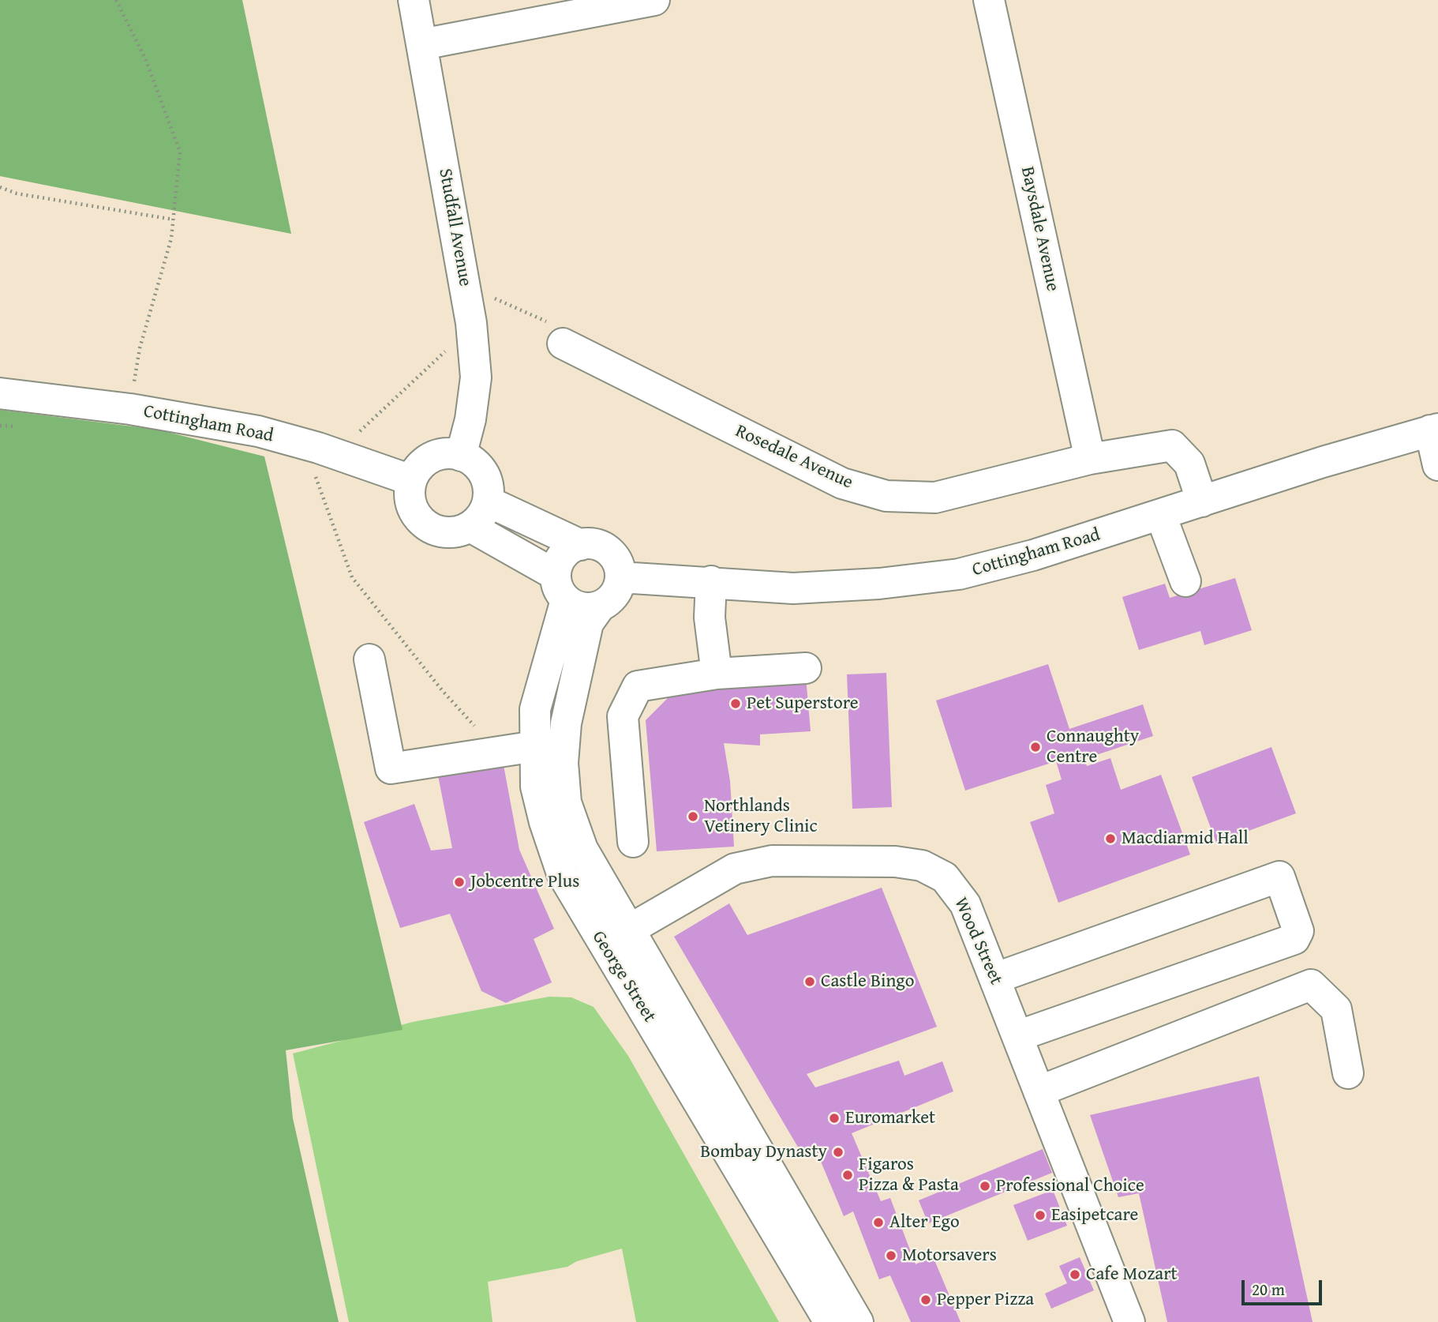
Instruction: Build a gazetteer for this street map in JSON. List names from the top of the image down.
{
  "streets": {
    "street": [
      "Studfall Avenue",
      "Baysdale Avenue",
      "Cottingham Road",
      "Rosedale Avenue",
      "Wood Street",
      "George Street"
    ]
  },
  "crossings": [
    ["Studfall Avenue", "Cottingham Road"],
    ["Baysdale Avenue", "Rosedale Avenue"],
    ["Cottingham Road", "Rosedale Avenue"],
    ["Cottingham Road", "George Street"],
    ["Wood Street", "George Street"]
  ],
  "places": [
    "Pet Superstore",
    "Connaughty Centre",
    "Northlands Vetinery Clinic",
    "Macdiarmid Hall",
    "Jobcentre Plus",
    "Castle Bingo",
    "Euromarket",
    "Bombay Dynasty",
    "Figaros Pizza & Pasta",
    "Professional Choice",
    "Easipetcare",
    "Alter Ego",
    "Motorsavers",
    "Cafe Mozart",
    "Pepper Pizza"
  ],
  "scale_bar": "20 m"
}
